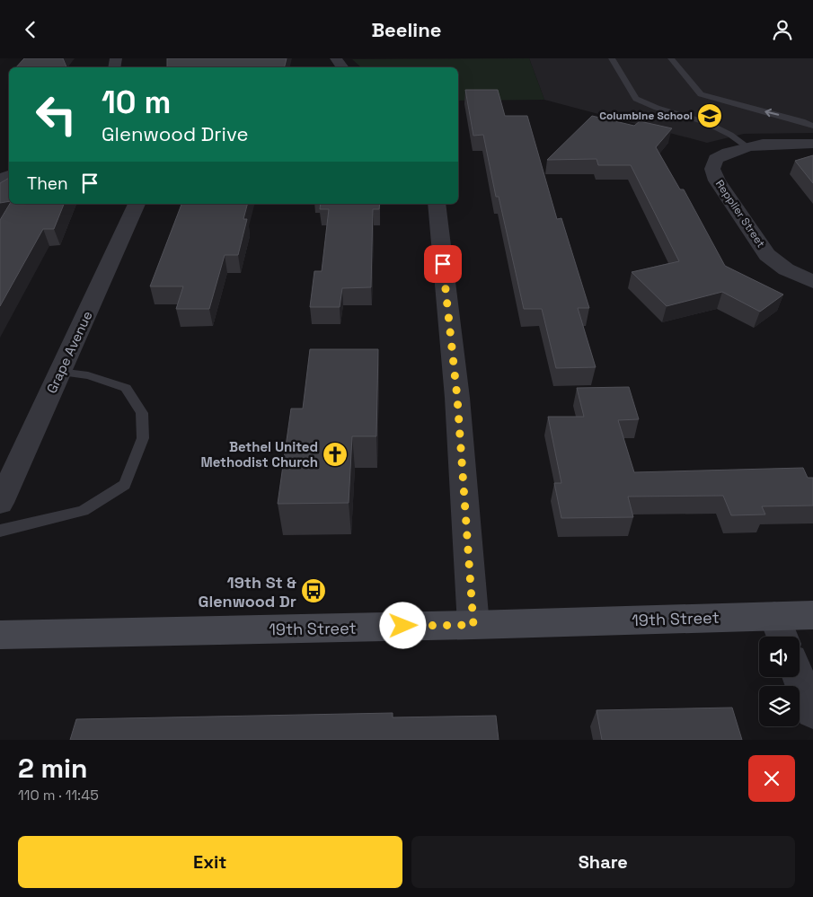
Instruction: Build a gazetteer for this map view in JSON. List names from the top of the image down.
{
  "streets": {
    "street": ["Repplier Street", "Grape Avenue", "19th Street"]
  },
  "places": {
    "school or university": ["Columbine School"],
    "church": ["Bethel United Methodist Church"],
    "bus stop": ["19th St & Glenwood Dr"]
  },
  "page": {
    "header": "Beeline",
    "turn": ["10 m", "Glenwood Drive"],
    "then": "Then",
    "heading": ["2 min", "110 m · 11:45"],
    "buttons": ["Exit", "Share"]
  }
}
